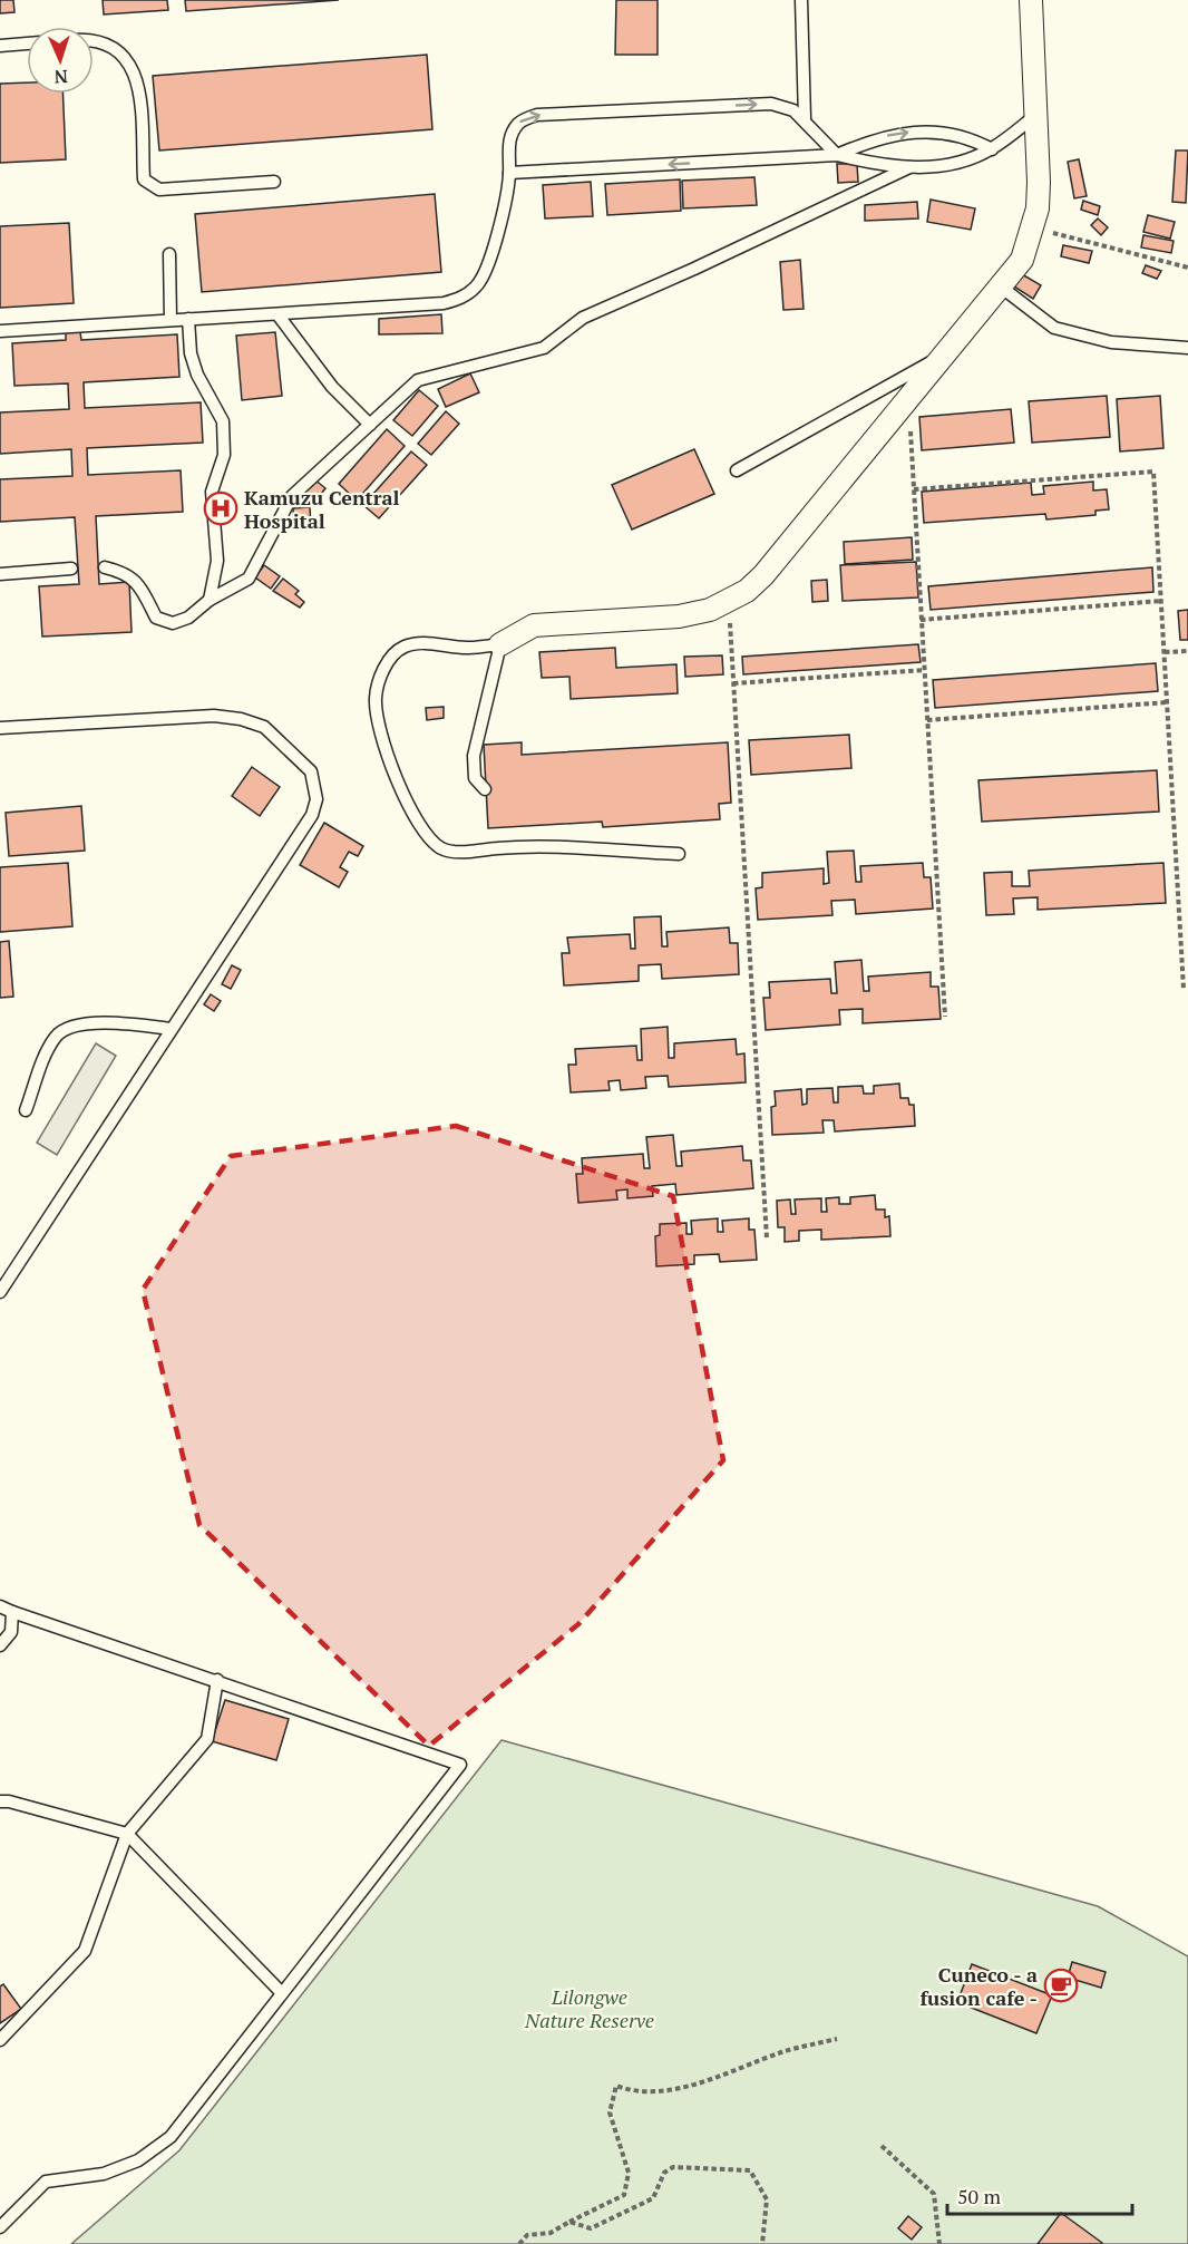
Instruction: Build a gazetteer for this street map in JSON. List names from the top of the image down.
{
  "parks": ["Lilongwe Nature Reserve"],
  "places": {
    "hospital": ["Kamuzu Central Hospital"],
    "cafe": ["Cuneco - a fusion cafe -"]
  },
  "scale_bar": "50 m",
  "north": "bottom"
}
